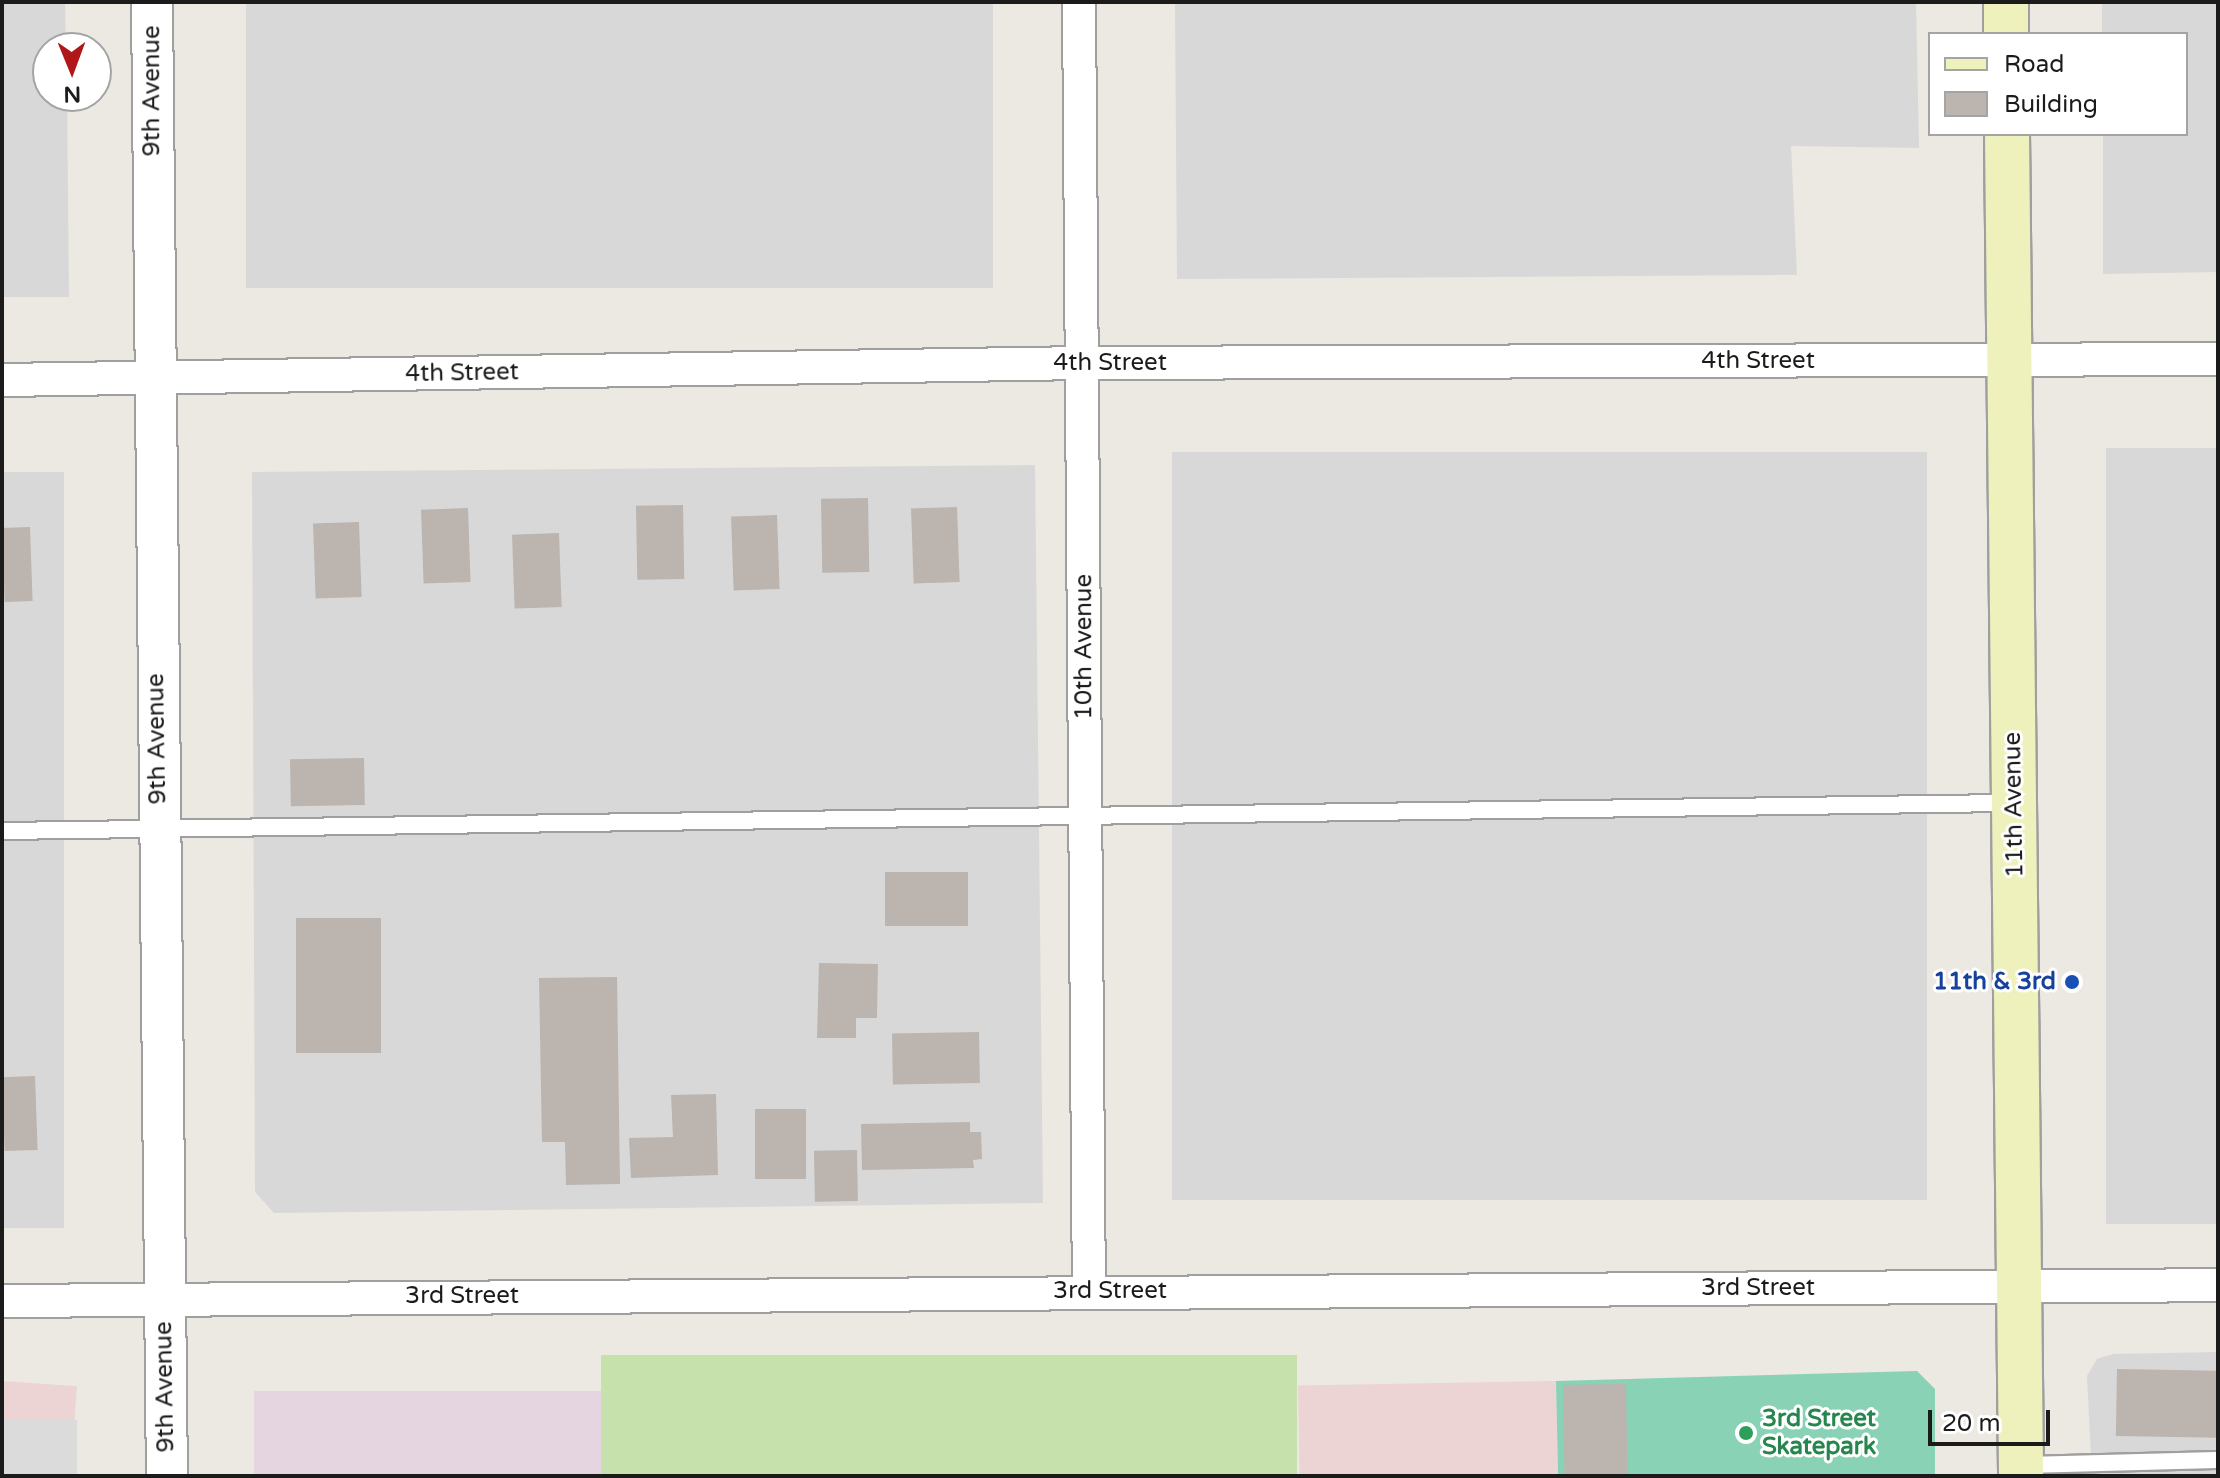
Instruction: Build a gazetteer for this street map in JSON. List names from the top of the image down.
{
  "streets": {
    "main road": ["11th Avenue"],
    "street": [
      "9th Avenue",
      "4th Street",
      "10th Avenue",
      "3rd Street"
    ]
  },
  "crossings": [
    ["9th Avenue", "4th Street"],
    ["9th Avenue", "3rd Street"],
    ["4th Street", "10th Avenue"],
    ["4th Street", "11th Avenue"],
    ["10th Avenue", "3rd Street"],
    ["11th Avenue", "3rd Street"]
  ],
  "places": ["11th & 3rd", "3rd Street Skatepark"],
  "legend": ["Road", "Building"],
  "scale_bar": "20 m",
  "north": "bottom"
}
